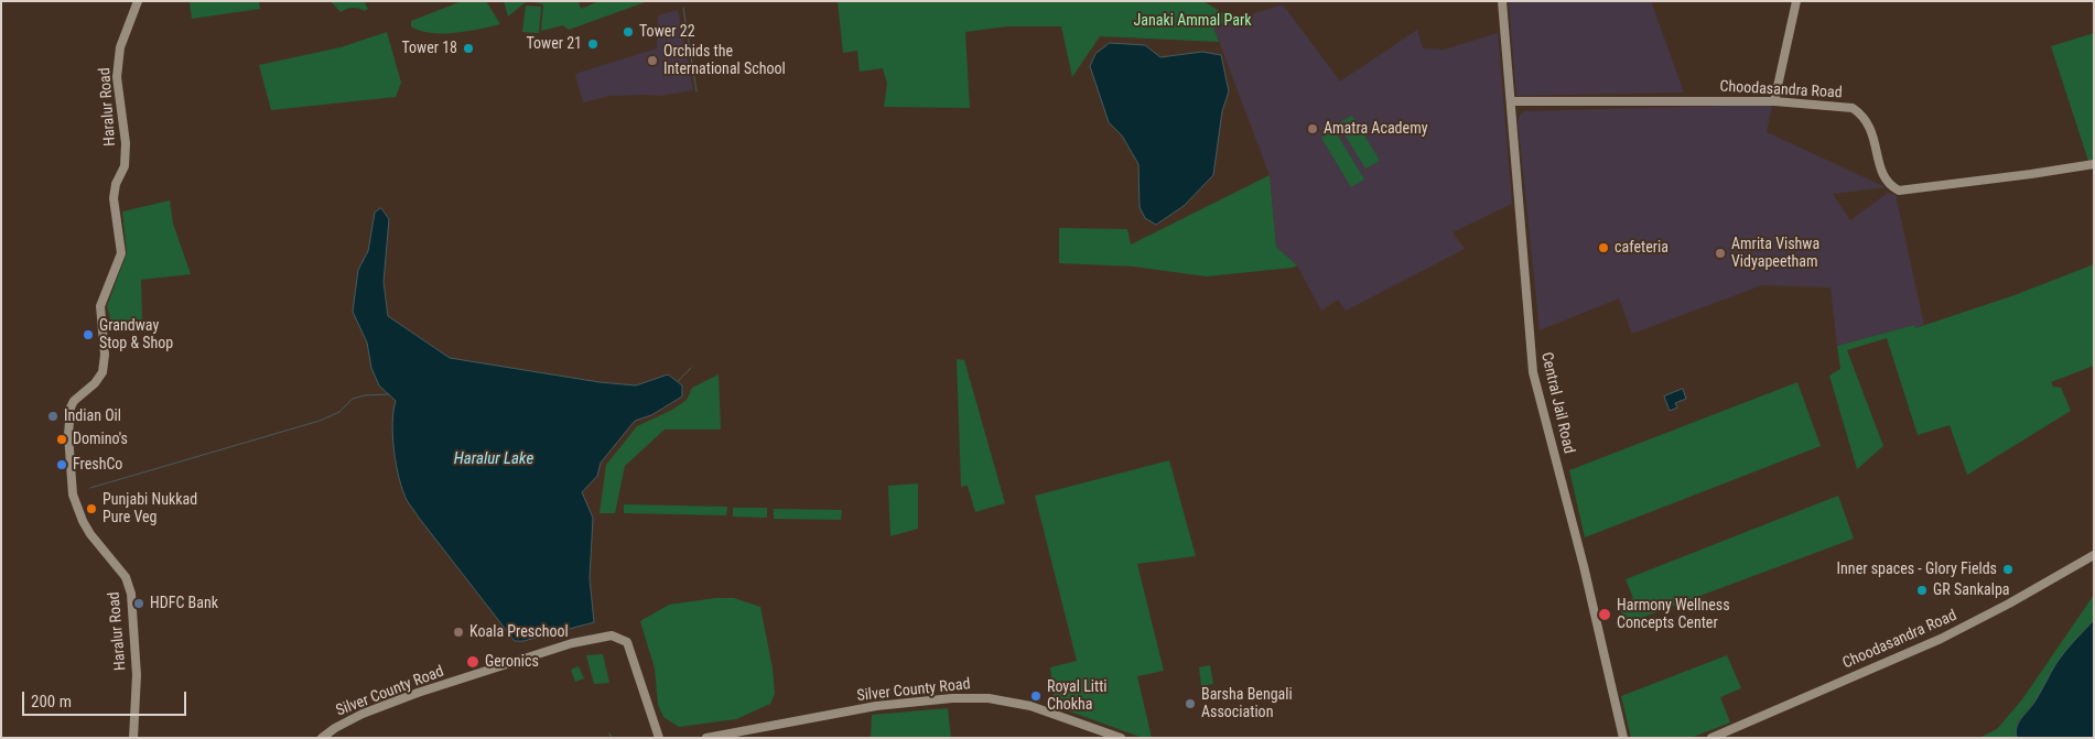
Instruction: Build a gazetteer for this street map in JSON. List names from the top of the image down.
{
  "streets": {
    "street": [
      "Choodasandra Road",
      "Haralur Road",
      "Central Jail Road",
      "Silver County Road"
    ]
  },
  "crossings": [
    ["Choodasandra Road", "Central Jail Road"]
  ],
  "water": ["Haralur Lake"],
  "parks": ["Janaki Ammal Park"],
  "places": [
    "Tower 22",
    "Tower 21",
    "Tower 18",
    "Orchids the International School",
    "Amatra Academy",
    "cafeteria",
    "Amrita Vishwa Vidyapeetham",
    "Grandway Stop & Shop",
    "Indian Oil",
    "Domino's",
    "FreshCo",
    "Punjabi Nukkad Pure Veg",
    "Inner spaces - Glory Fields",
    "GR Sankalpa",
    "HDFC Bank",
    "Harmony Wellness Concepts Center",
    "Koala Preschool",
    "Geronics",
    "Royal Litti Chokha",
    "Barsha Bengali Association"
  ],
  "scale_bar": "200 m"
}
